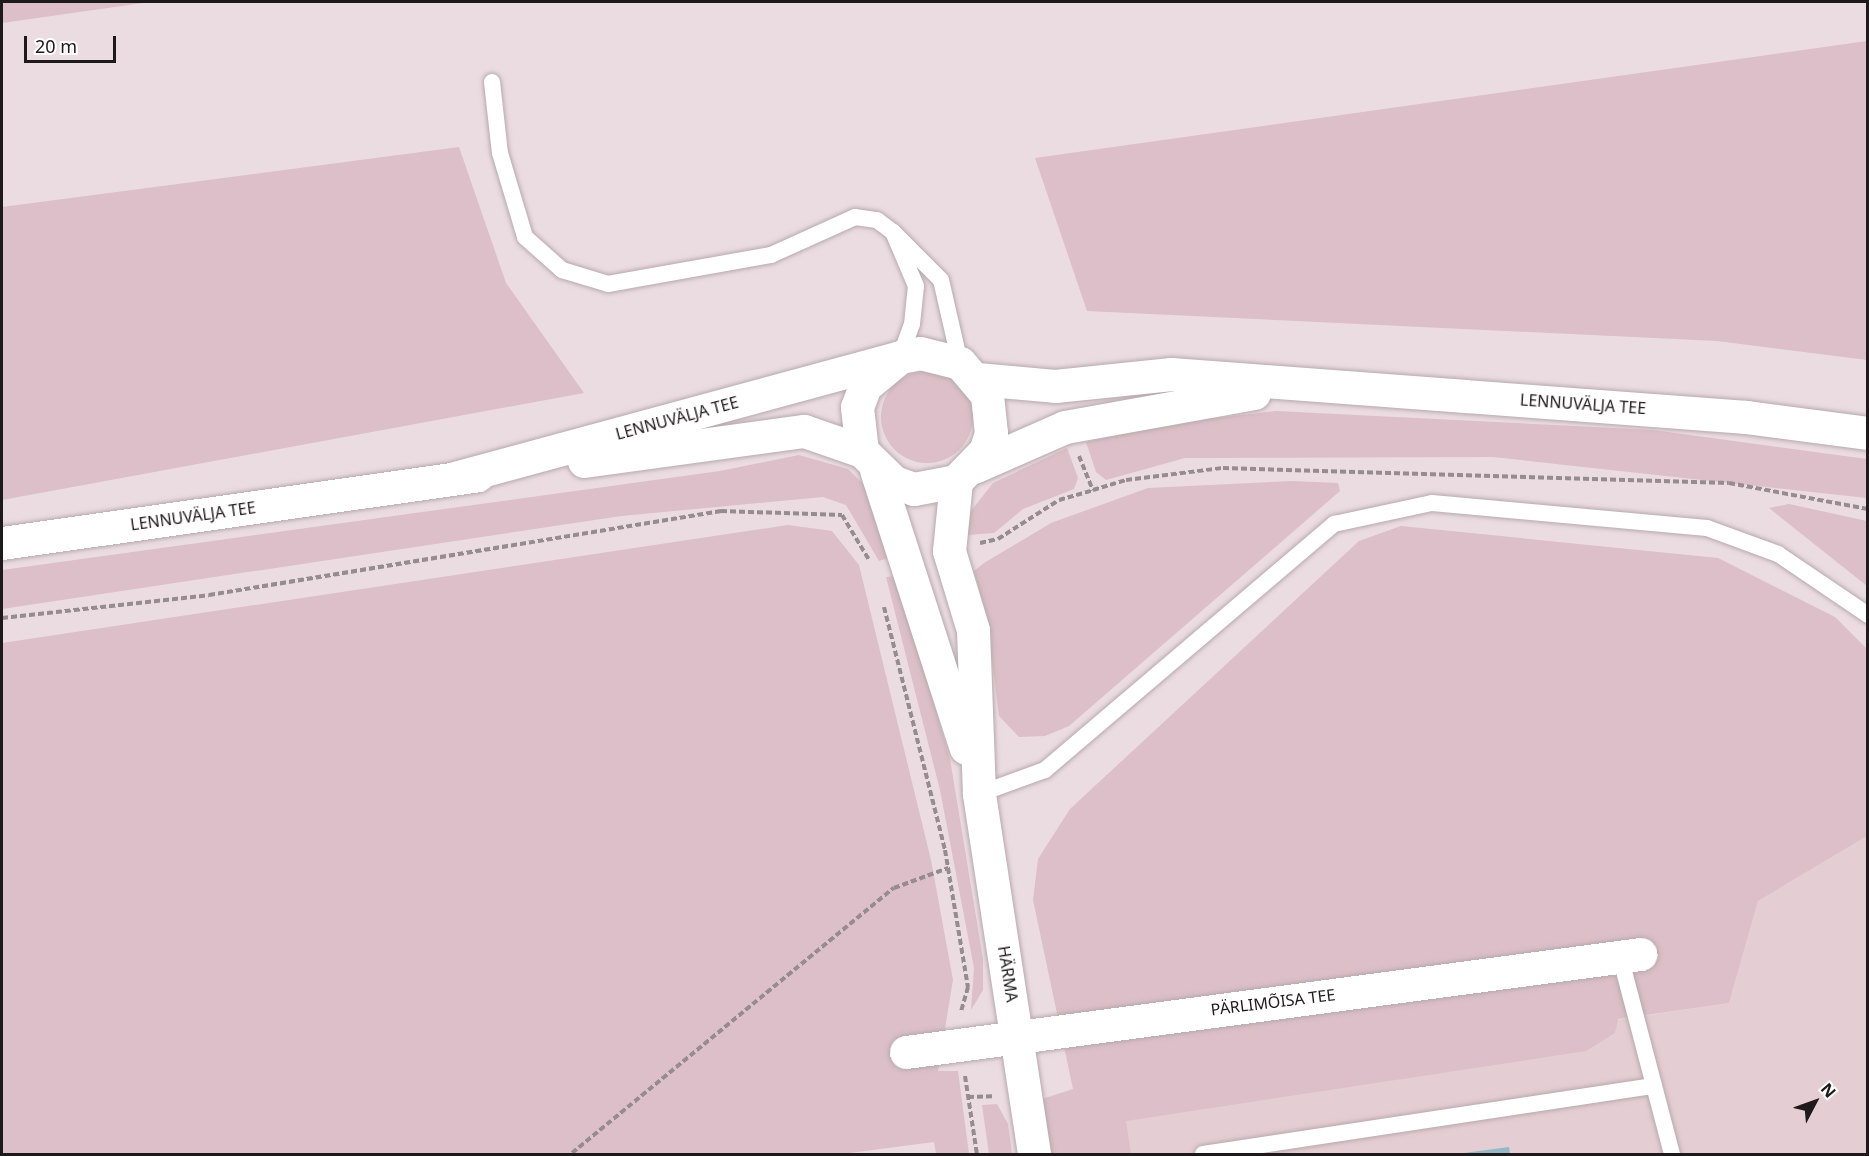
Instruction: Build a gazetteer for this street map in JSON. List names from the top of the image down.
{
  "streets": {
    "main road": ["LENNUVÄLJA TEE", "HÄRMA", "PÄRLIMÕISA TEE"]
  },
  "crossings": [
    ["LENNUVÄLJA TEE", "HÄRMA"],
    ["HÄRMA", "PÄRLIMÕISA TEE"]
  ],
  "scale_bar": "20 m",
  "north": "top right"
}
